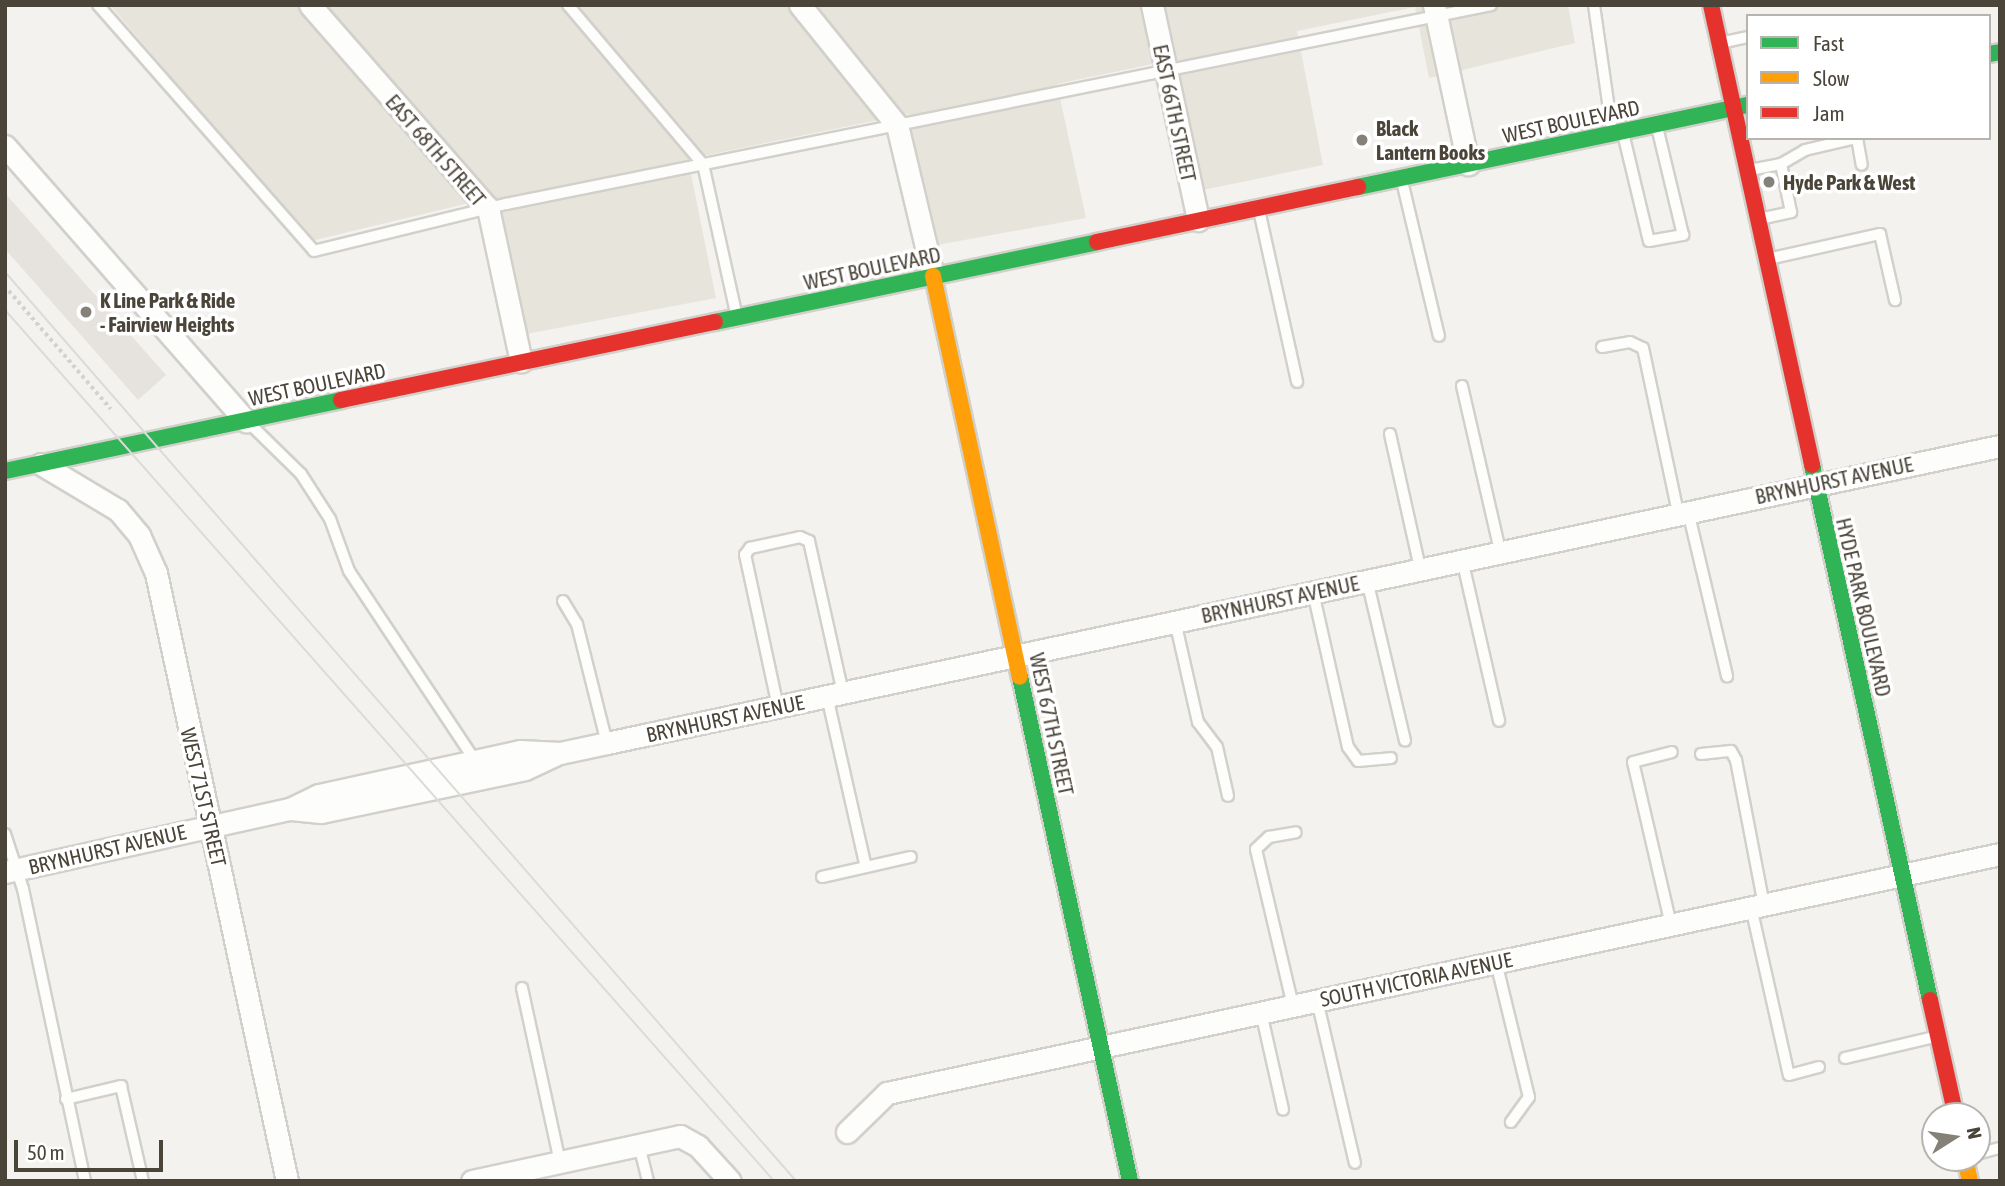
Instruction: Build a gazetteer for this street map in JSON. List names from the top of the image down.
{
  "streets": {
    "street": [
      "EAST 66TH STREET",
      "WEST BOULEVARD",
      "EAST 68TH STREET",
      "BRYNHURST AVENUE",
      "HYDE PARK BOULEVARD",
      "WEST 67TH STREET",
      "WEST 71ST STREET",
      "SOUTH VICTORIA AVENUE"
    ]
  },
  "crossings": [
    ["EAST 66TH STREET", "WEST BOULEVARD"],
    ["WEST BOULEVARD", "EAST 68TH STREET"],
    ["WEST BOULEVARD", "HYDE PARK BOULEVARD"],
    ["WEST BOULEVARD", "WEST 67TH STREET"],
    ["WEST BOULEVARD", "WEST 71ST STREET"],
    ["BRYNHURST AVENUE", "HYDE PARK BOULEVARD"],
    ["BRYNHURST AVENUE", "WEST 67TH STREET"],
    ["BRYNHURST AVENUE", "WEST 71ST STREET"],
    ["HYDE PARK BOULEVARD", "SOUTH VICTORIA AVENUE"],
    ["WEST 67TH STREET", "SOUTH VICTORIA AVENUE"]
  ],
  "places": ["Black Lantern Books", "Hyde Park & West", "K Line Park & Ride - Fairview Heights"],
  "legend": ["Fast", "Slow", "Jam"],
  "scale_bar": "50 m",
  "north": "right"
}
